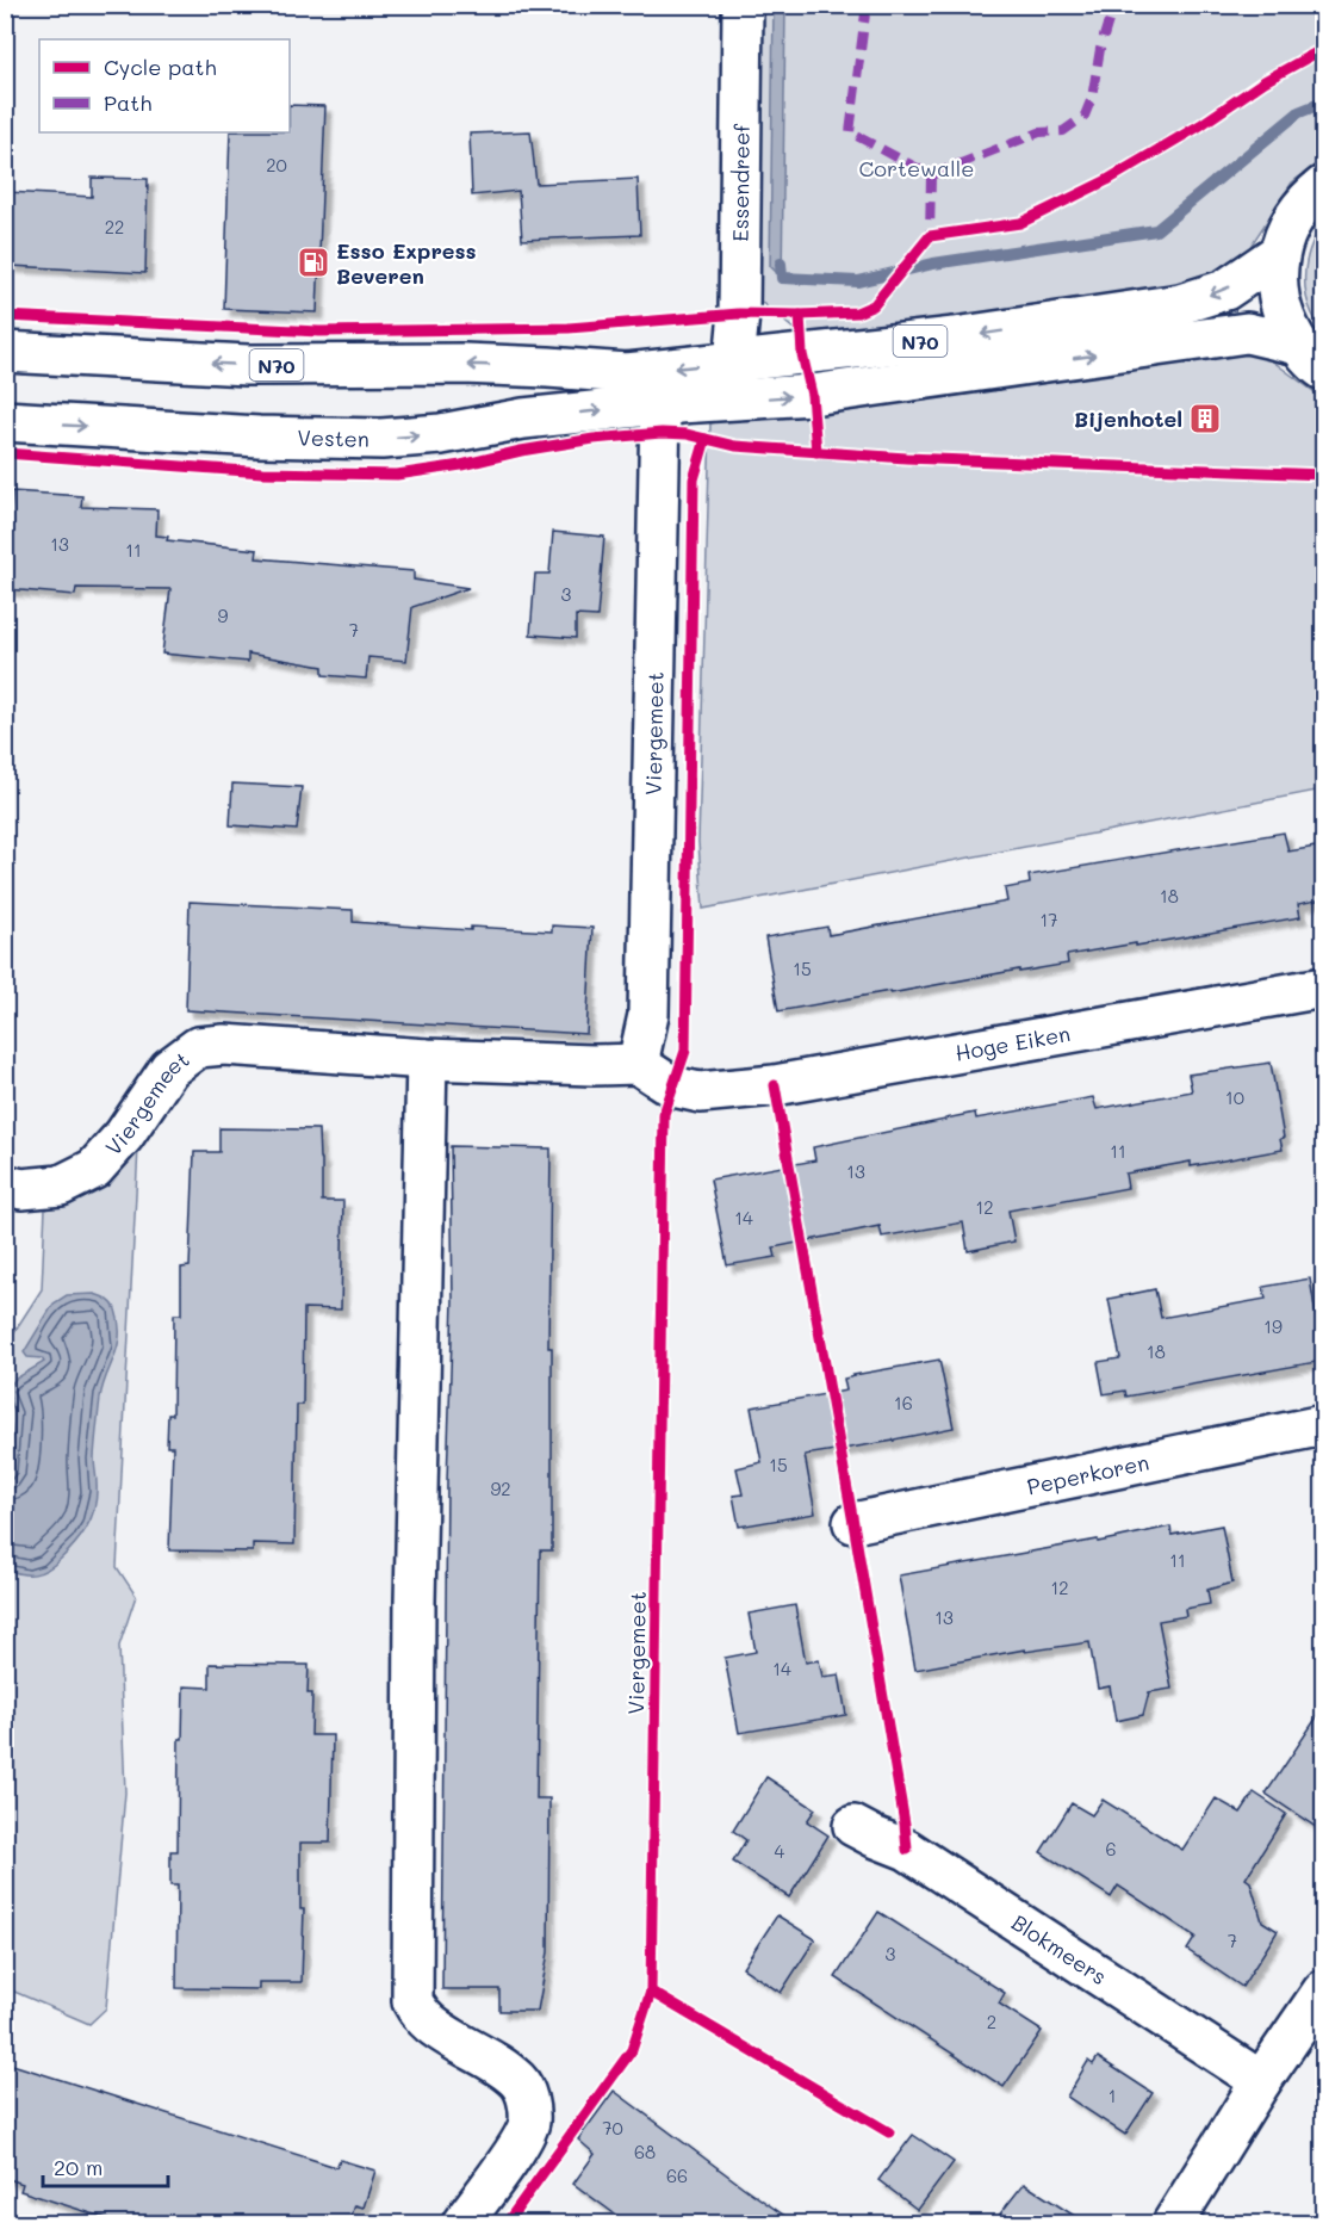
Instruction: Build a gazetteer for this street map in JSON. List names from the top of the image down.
{
  "streets": {
    "street": [
      "Essendreef",
      "N70",
      "Vesten",
      "Viergemeet",
      "Hoge Eiken",
      "Peperkoren",
      "Blokmeers"
    ]
  },
  "crossings": [
    ["Essendreef", "N70"],
    ["N70", "Vesten"],
    ["N70", "Viergemeet"],
    ["Vesten", "Viergemeet"],
    ["Viergemeet", "Hoge Eiken"]
  ],
  "parks": ["Cortewalle"],
  "places": {
    "fuel station": ["Esso Express Beveren"],
    "building": ["Bijenhotel"]
  },
  "house_numbers": [
    "20",
    "22",
    "13",
    "11",
    "3",
    "9",
    "7",
    "18",
    "17",
    "15",
    "10",
    "11",
    "13",
    "12",
    "14",
    "19",
    "18",
    "16",
    "15",
    "92",
    "11",
    "12",
    "13",
    "14",
    "6",
    "4",
    "7",
    "3",
    "2",
    "1",
    "70",
    "68",
    "66"
  ],
  "legend": ["Cycle path", "Path"],
  "scale_bar": "20 m"
}
